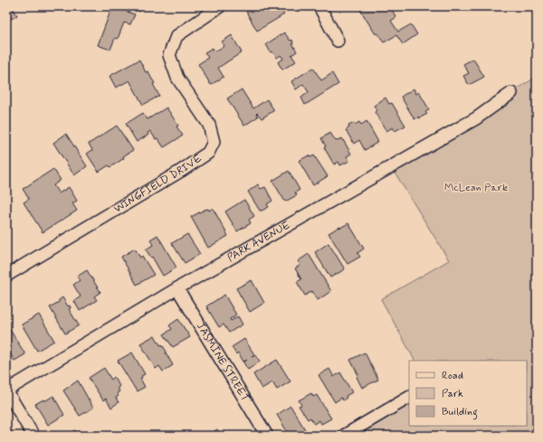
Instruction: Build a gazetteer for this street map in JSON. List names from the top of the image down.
{
  "streets": {
    "street": ["WINGFIELD DRIVE", "PARK AVENUE", "JASMINE STREET"]
  },
  "crossings": [
    ["PARK AVENUE", "JASMINE STREET"]
  ],
  "parks": ["McLean Park"],
  "legend": ["Road", "Park", "Building"]
}
